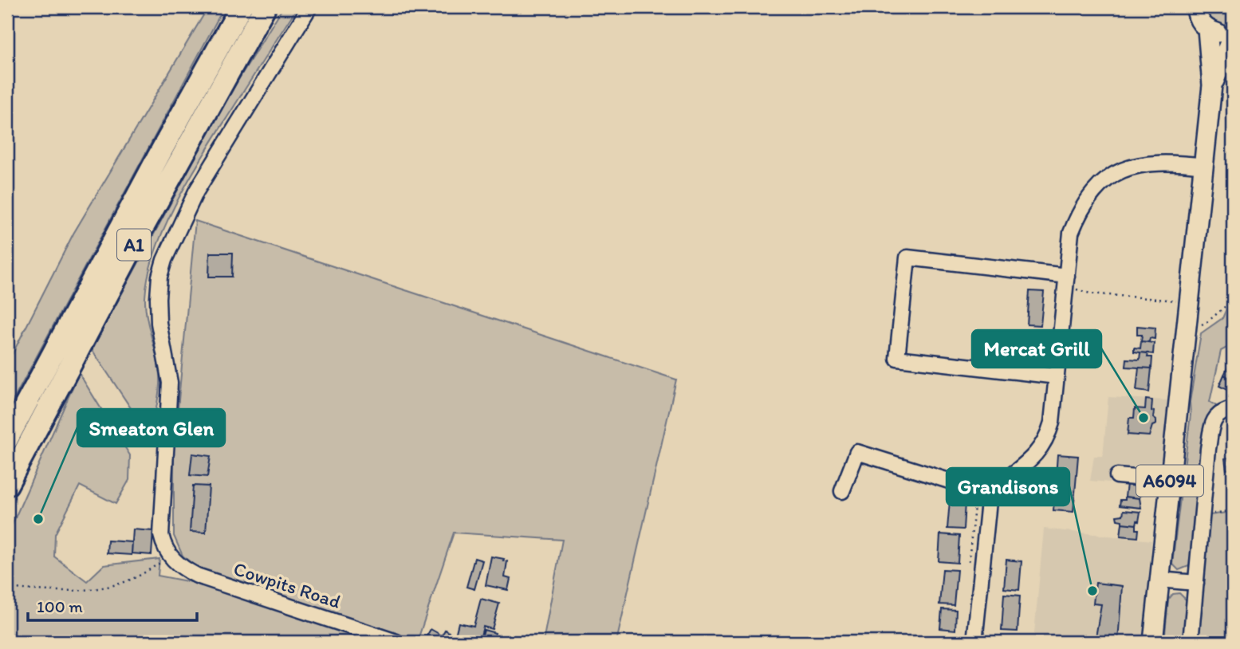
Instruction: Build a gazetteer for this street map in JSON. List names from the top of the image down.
{
  "streets": {
    "highway": ["A1"],
    "main road": ["A6094"],
    "street": ["Cowpits Road"]
  },
  "places": ["Mercat Grill", "Smeaton Glen", "Grandisons"],
  "scale_bar": "100 m"
}
